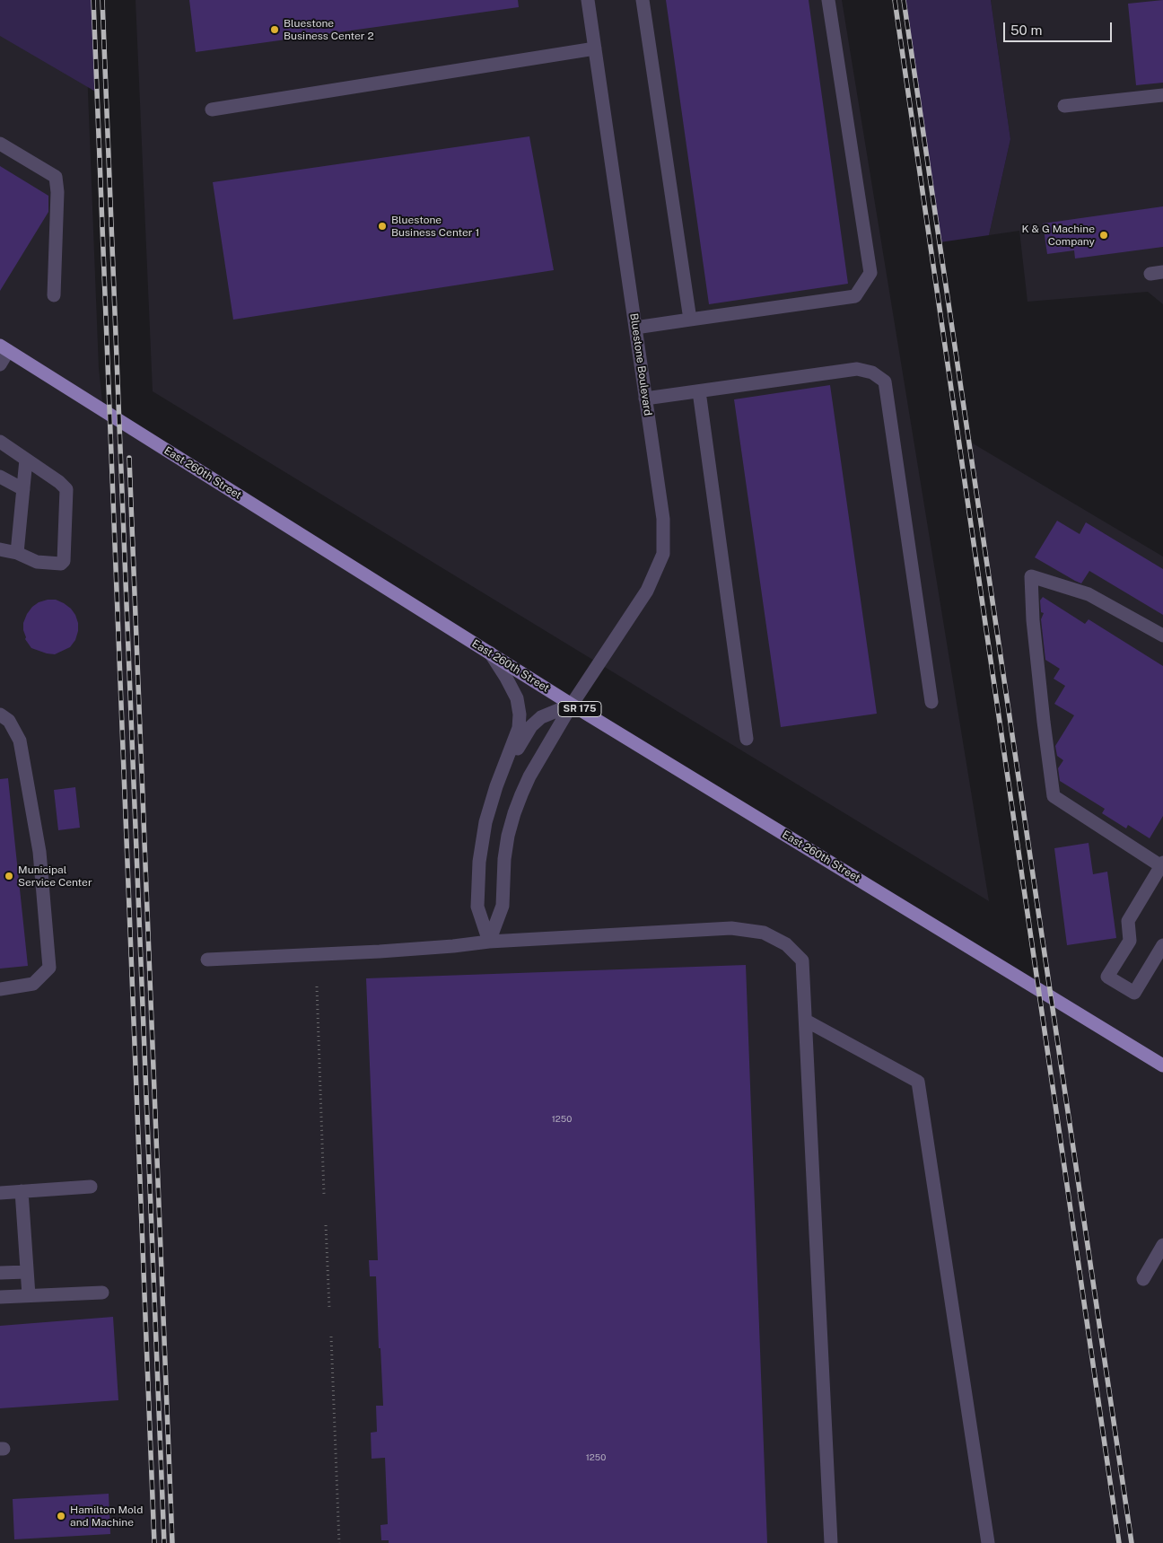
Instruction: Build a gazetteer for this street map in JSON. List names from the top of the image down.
{
  "streets": {
    "main road": ["East 260th Street", "SR 175"],
    "street": ["Bluestone Boulevard"]
  },
  "crossings": [
    ["Bluestone Boulevard", "East 260th Street"]
  ],
  "places": [
    "Bluestone Business Center 2",
    "Bluestone Business Center 1",
    "K & G Machine Company",
    "Municipal Service Center",
    "Hamilton Mold and Machine"
  ],
  "house_numbers": ["1250", "1250"],
  "scale_bar": "50 m"
}
